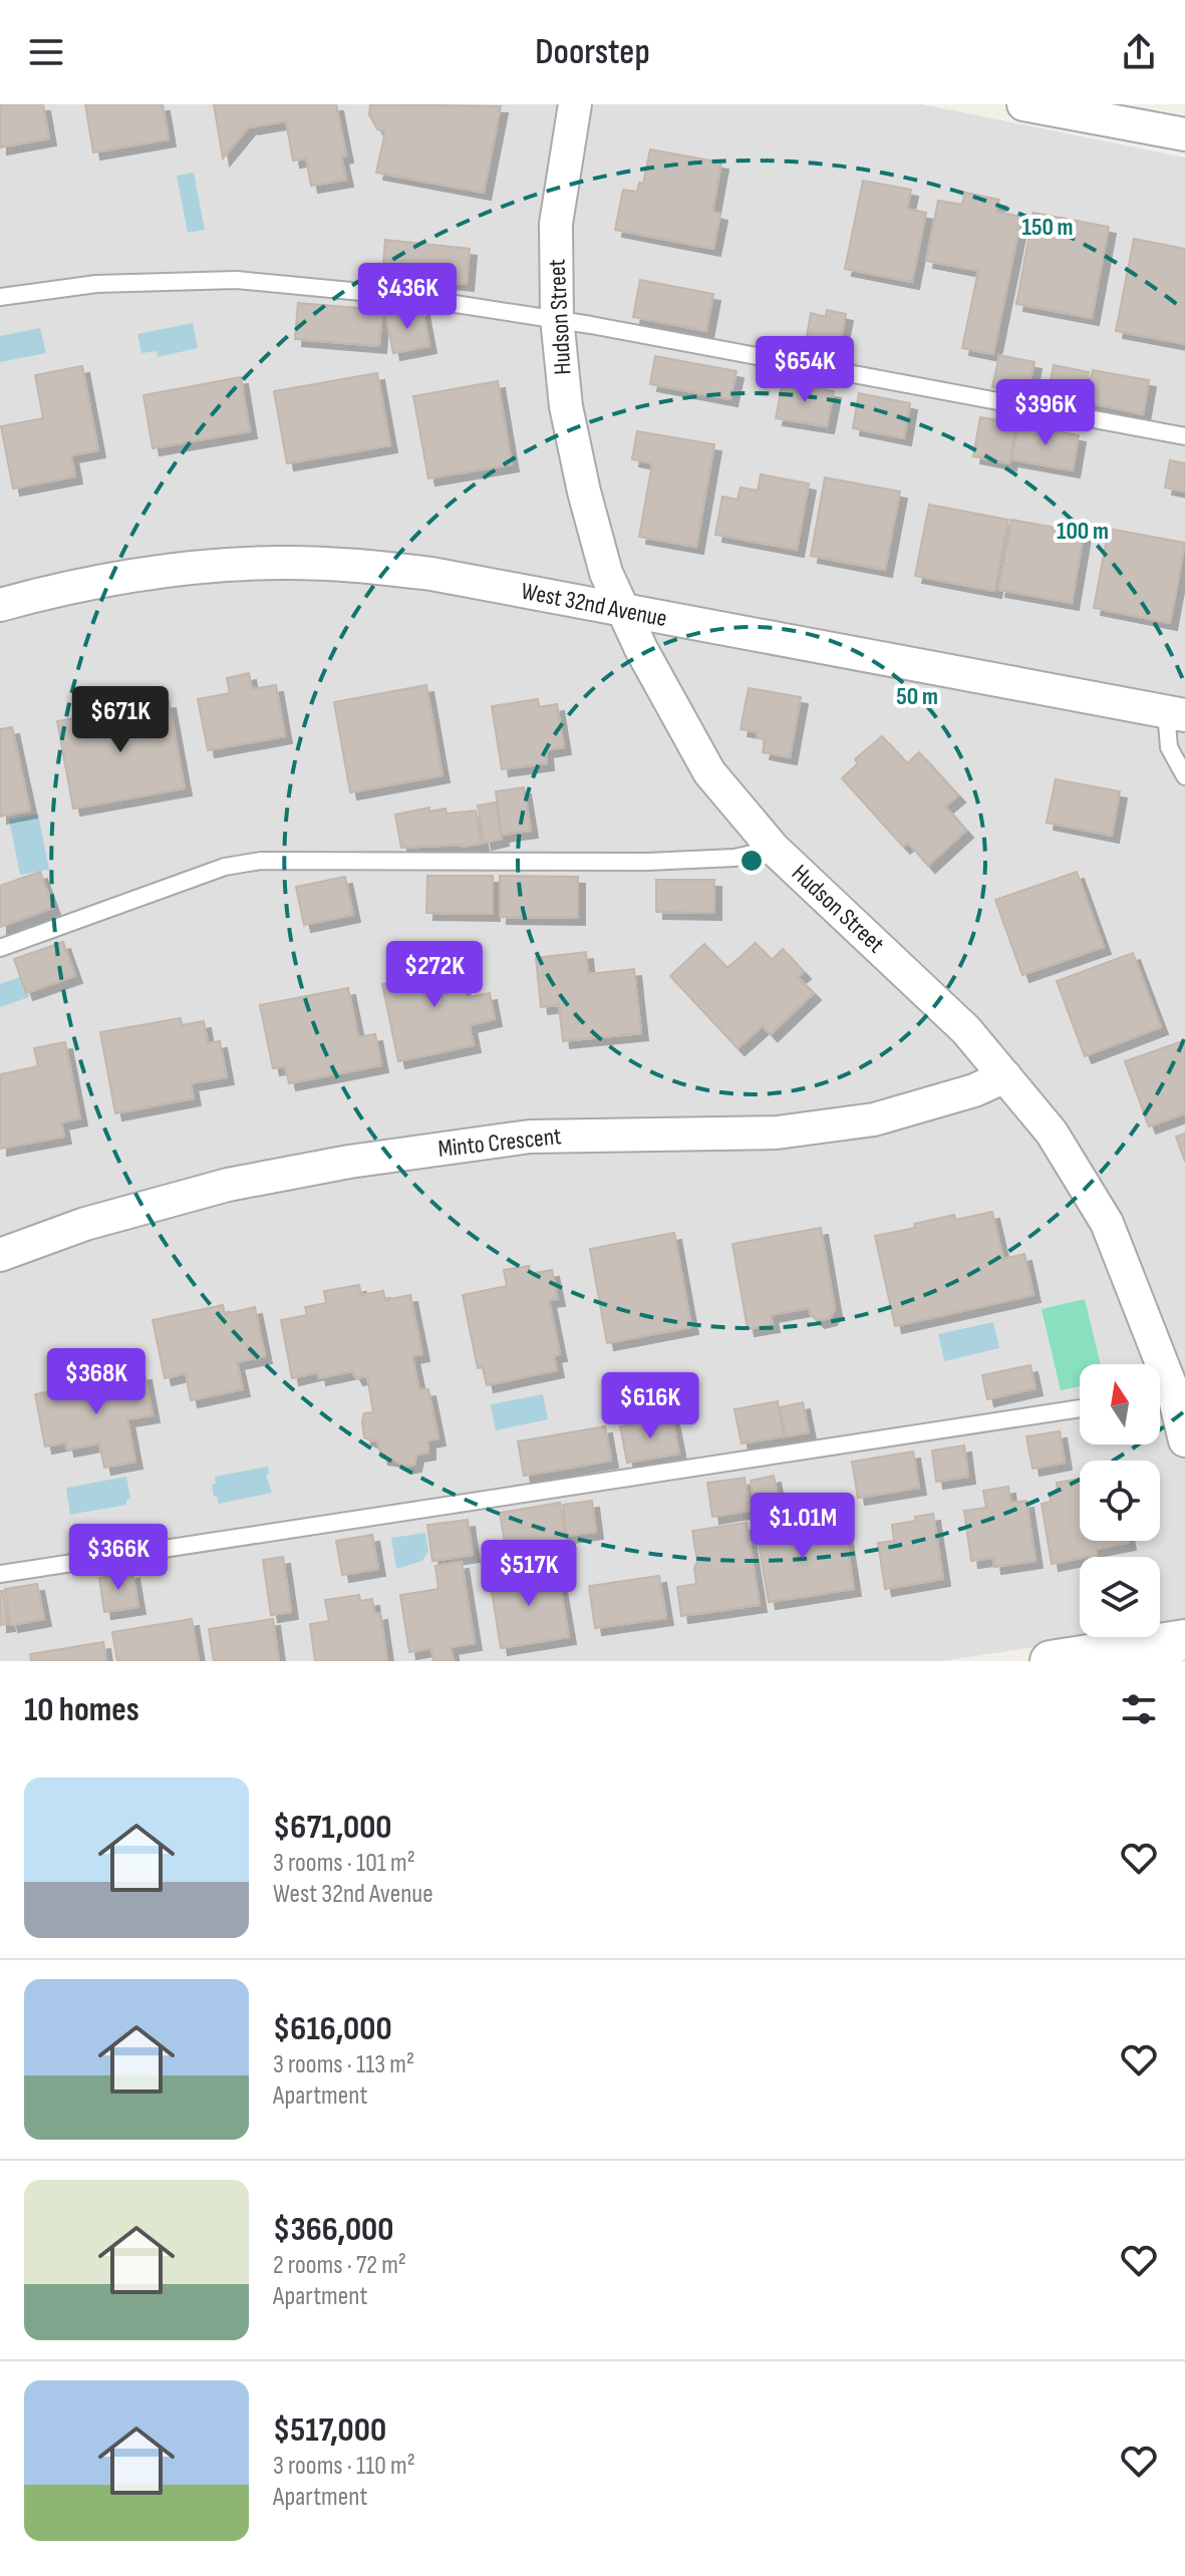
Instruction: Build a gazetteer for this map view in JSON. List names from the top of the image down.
{
  "streets": {
    "street": ["Hudson Street", "West 32nd Avenue", "Minto Crescent"]
  },
  "crossings": [
    ["Hudson Street", "West 32nd Avenue"],
    ["Hudson Street", "Minto Crescent"]
  ],
  "north": "top",
  "page": {
    "header": "Doorstep",
    "price": [
      "$436K",
      "$654K",
      "$396K",
      "$671K",
      "$272K",
      "$368K",
      "$616K",
      "$1.01M",
      "$366K",
      "$517K"
    ],
    "heading": "10 homes",
    "list": [
      {
        "name": "$671,000",
        "note": "3 rooms · 101 m² · West 32nd Avenue"
      },
      {
        "name": "$616,000",
        "note": "3 rooms · 113 m² · Apartment"
      },
      {
        "name": "$366,000",
        "note": "2 rooms · 72 m² · Apartment"
      },
      {
        "name": "$517,000",
        "note": "3 rooms · 110 m² · Apartment"
      }
    ]
  },
  "rings": ["150 m", "100 m", "50 m"]
}
